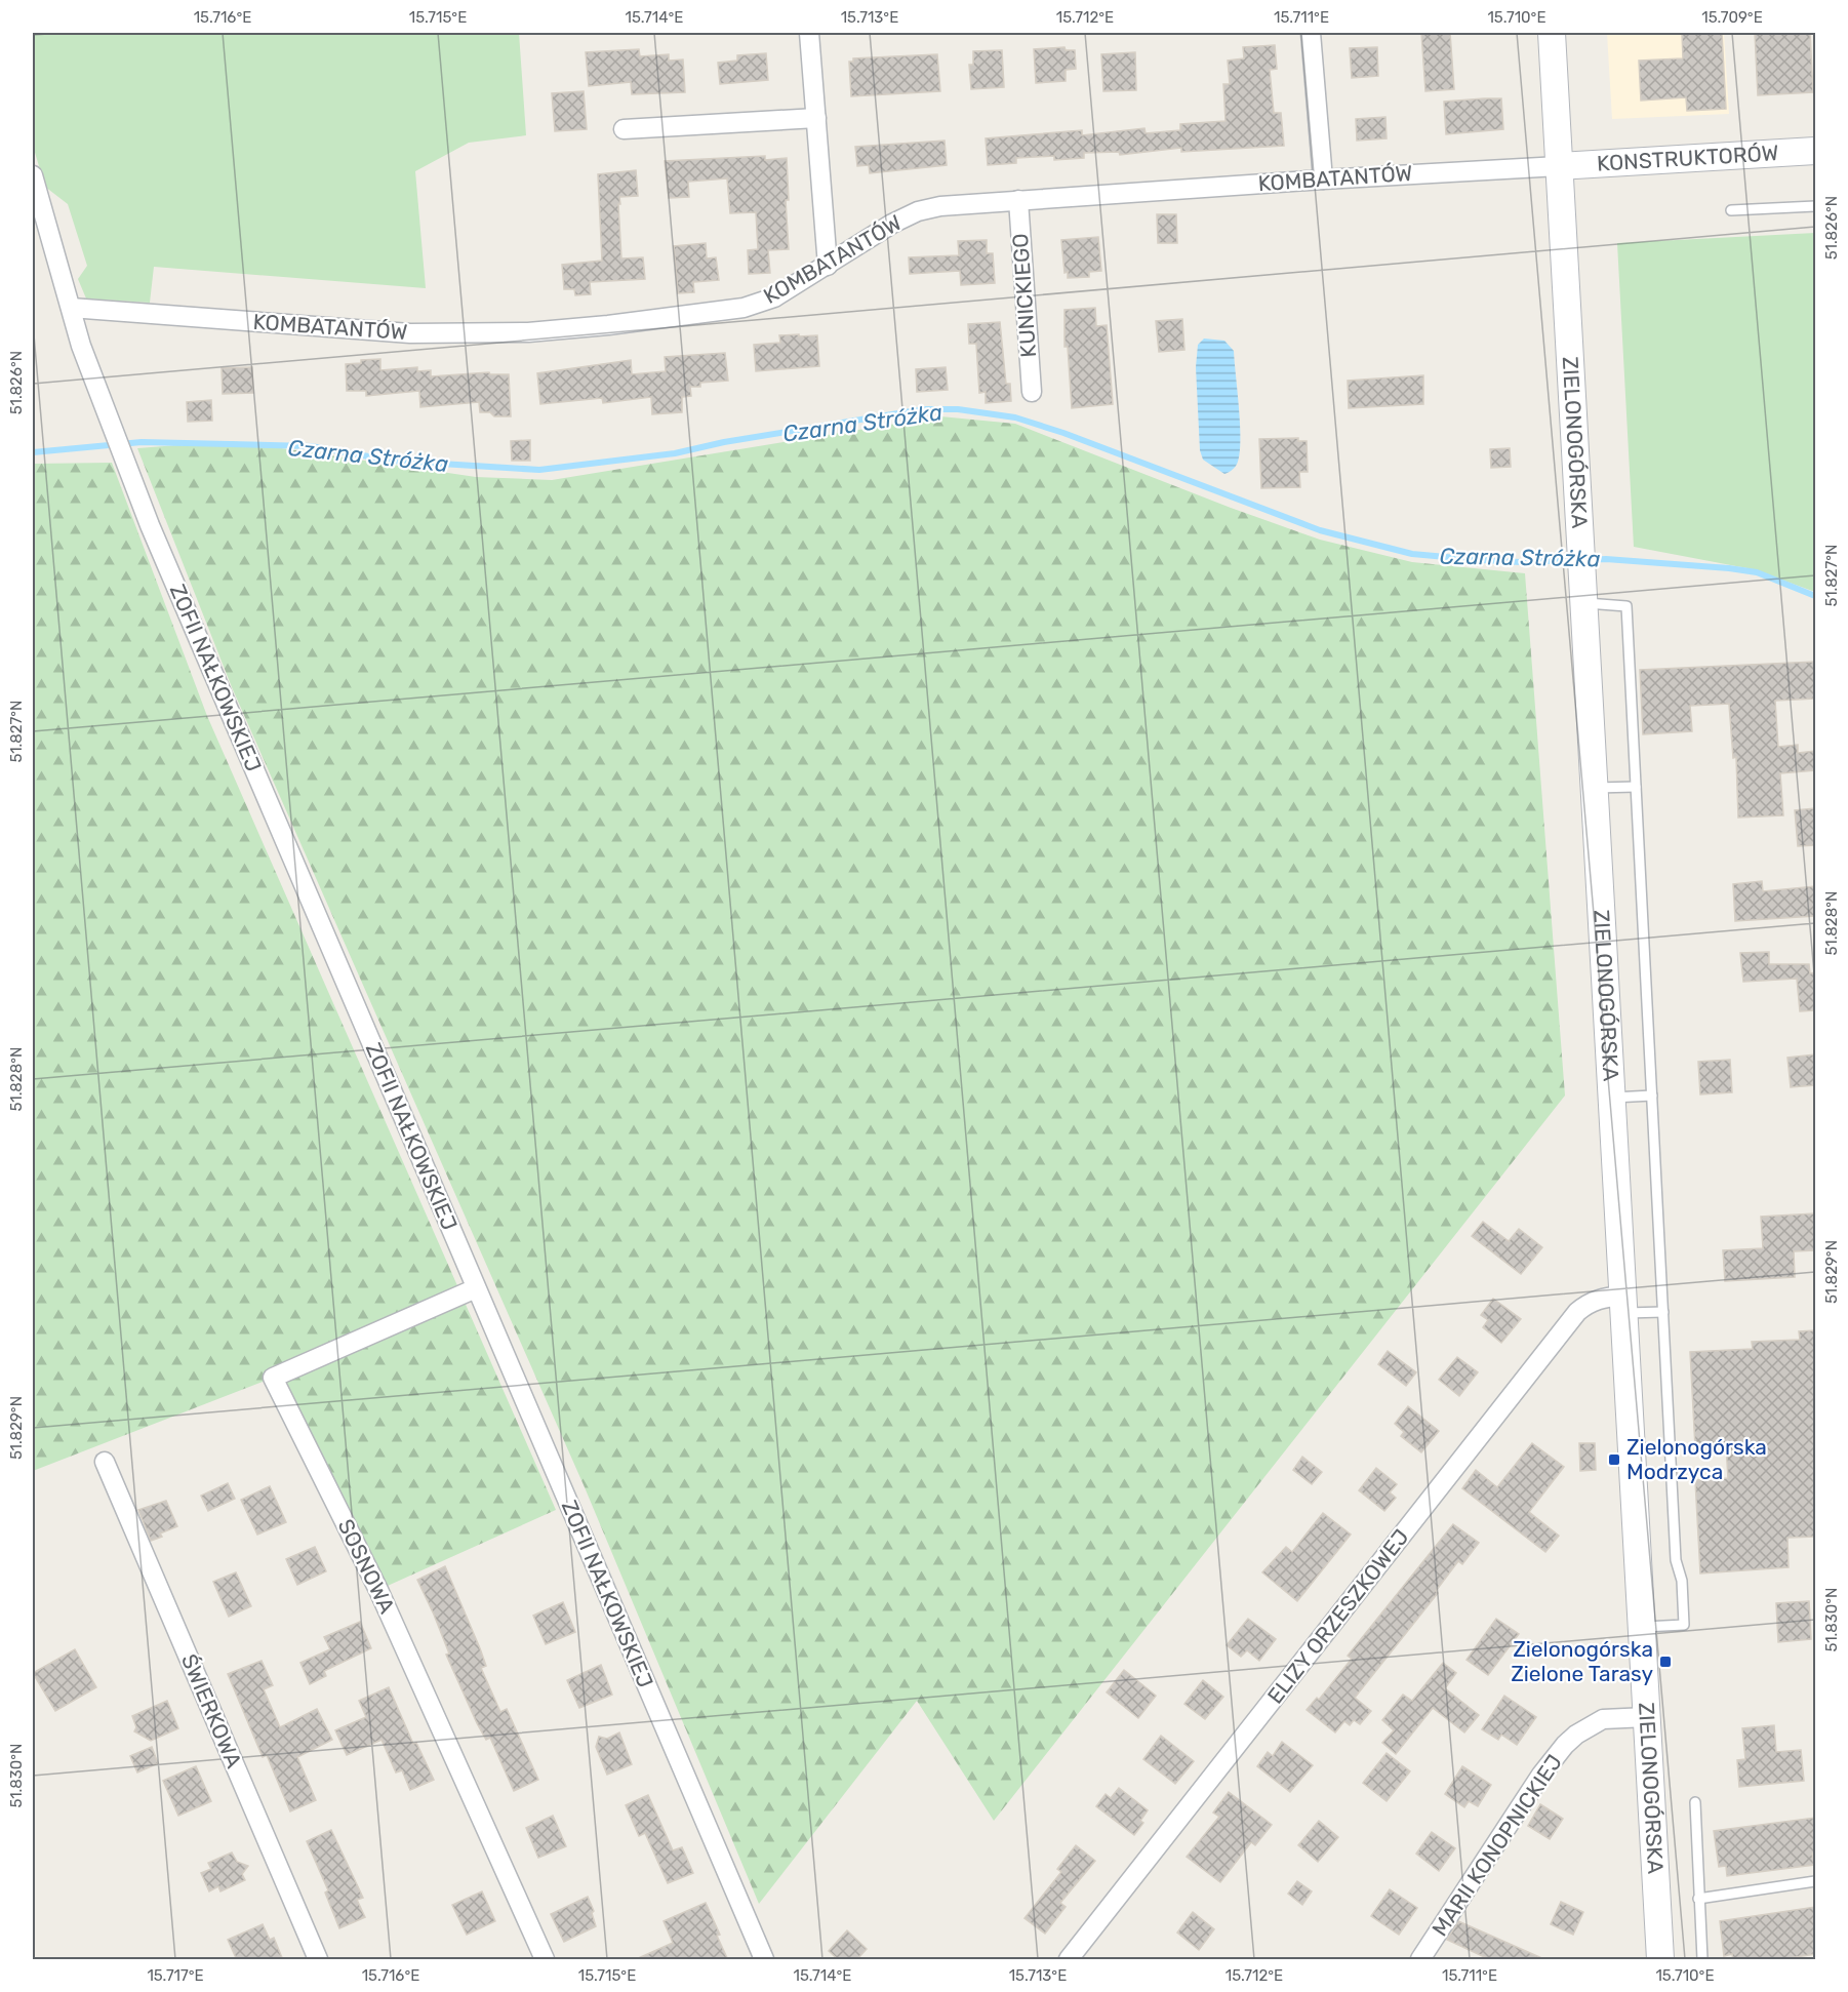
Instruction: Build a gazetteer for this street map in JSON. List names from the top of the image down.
{
  "streets": {
    "street": [
      "KONSTRUKTORÓW",
      "KOMBATANTÓW",
      "KUNICKIEGO",
      "ZIELONOGÓRSKA",
      "ZOFII NAŁKOWSKIEJ",
      "SOSNOWA",
      "ELIZY ORZESZKOWEJ",
      "ŚWIERKOWA",
      "MARII KONOPNICKIEJ"
    ]
  },
  "crossings": [
    ["KONSTRUKTORÓW", "KOMBATANTÓW"],
    ["KONSTRUKTORÓW", "ZIELONOGÓRSKA"],
    ["KOMBATANTÓW", "KUNICKIEGO"],
    ["KOMBATANTÓW", "ZIELONOGÓRSKA"],
    ["KOMBATANTÓW", "ZOFII NAŁKOWSKIEJ"],
    ["ZIELONOGÓRSKA", "ELIZY ORZESZKOWEJ"],
    ["ZIELONOGÓRSKA", "MARII KONOPNICKIEJ"],
    ["ZOFII NAŁKOWSKIEJ", "SOSNOWA"]
  ],
  "water": ["Czarna Stróżka"],
  "places": {
    "transit": ["Zielonogórska Modrzyca", "Zielonogórska Zielone Tarasy"]
  },
  "coordinates": [
    "15.716°E",
    "15.715°E",
    "15.714°E",
    "15.713°E",
    "15.712°E",
    "15.711°E",
    "15.710°E",
    "15.709°E",
    "51.826°N",
    "51.827°N",
    "51.828°N",
    "51.829°N",
    "51.830°N",
    "15.717°E"
  ]
}
